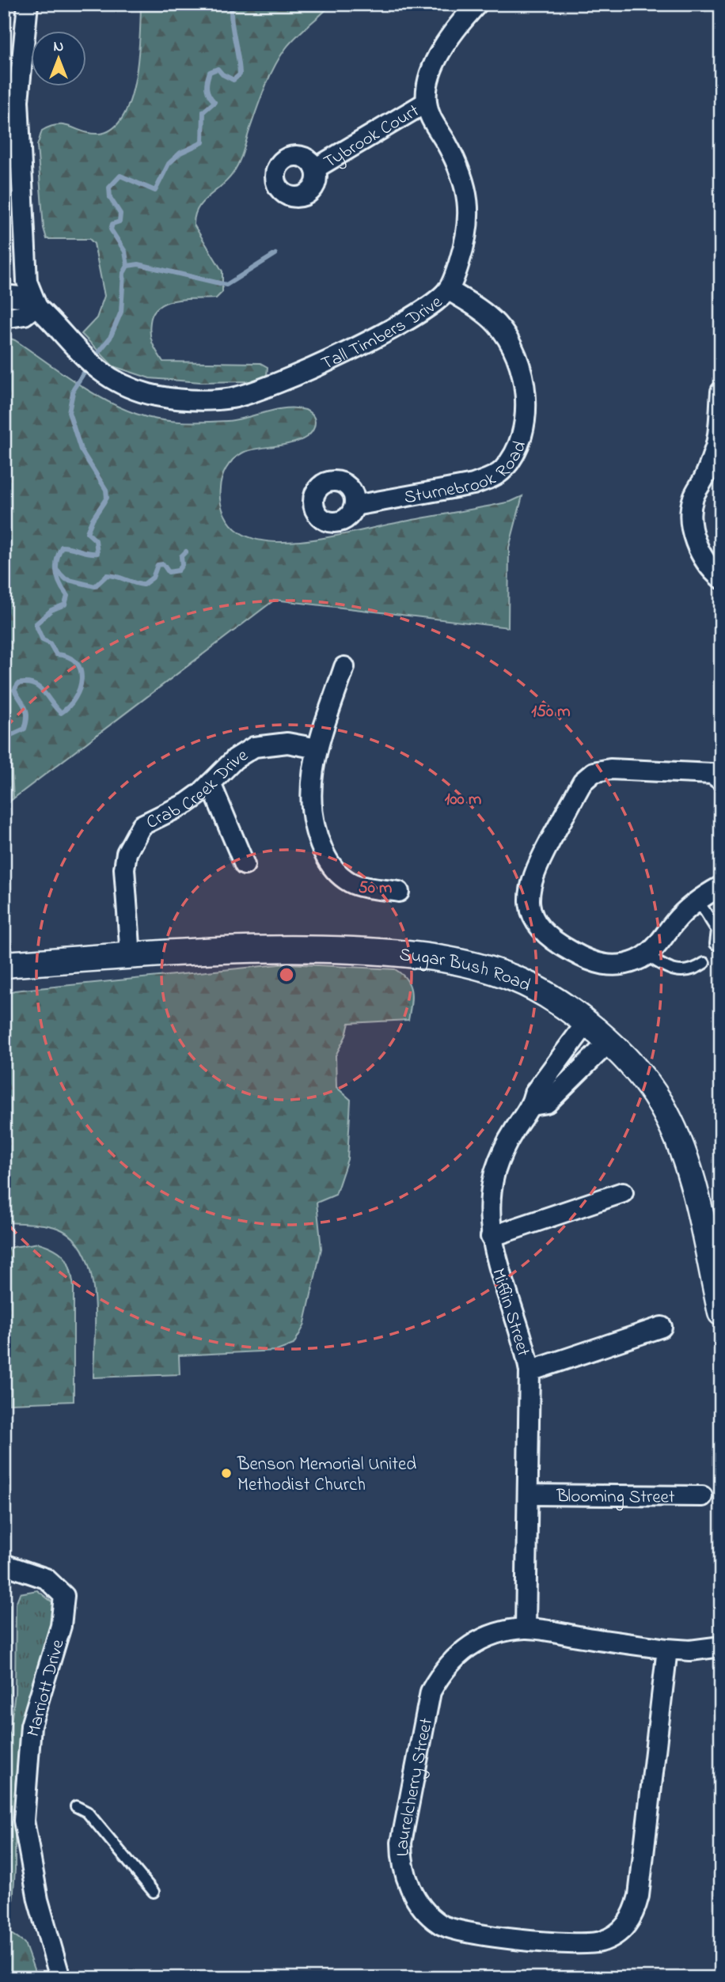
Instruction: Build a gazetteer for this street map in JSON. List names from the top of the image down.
{
  "streets": {
    "street": [
      "Tybrook Court",
      "Tall Timbers Drive",
      "Sturnebrook Road",
      "Crab Creek Drive",
      "Sugar Bush Road",
      "Mifflin Street",
      "Blooming Street",
      "Marriott Drive",
      "Laurelcherry Street"
    ]
  },
  "crossings": [
    ["Tybrook Court", "Tall Timbers Drive"],
    ["Tall Timbers Drive", "Sturnebrook Road"],
    ["Crab Creek Drive", "Sugar Bush Road"],
    ["Sugar Bush Road", "Mifflin Street"],
    ["Mifflin Street", "Blooming Street"],
    ["Mifflin Street", "Laurelcherry Street"]
  ],
  "places": ["Benson Memorial United Methodist Church"],
  "north": "top",
  "rings": ["150 m", "100 m", "50 m"]
}
